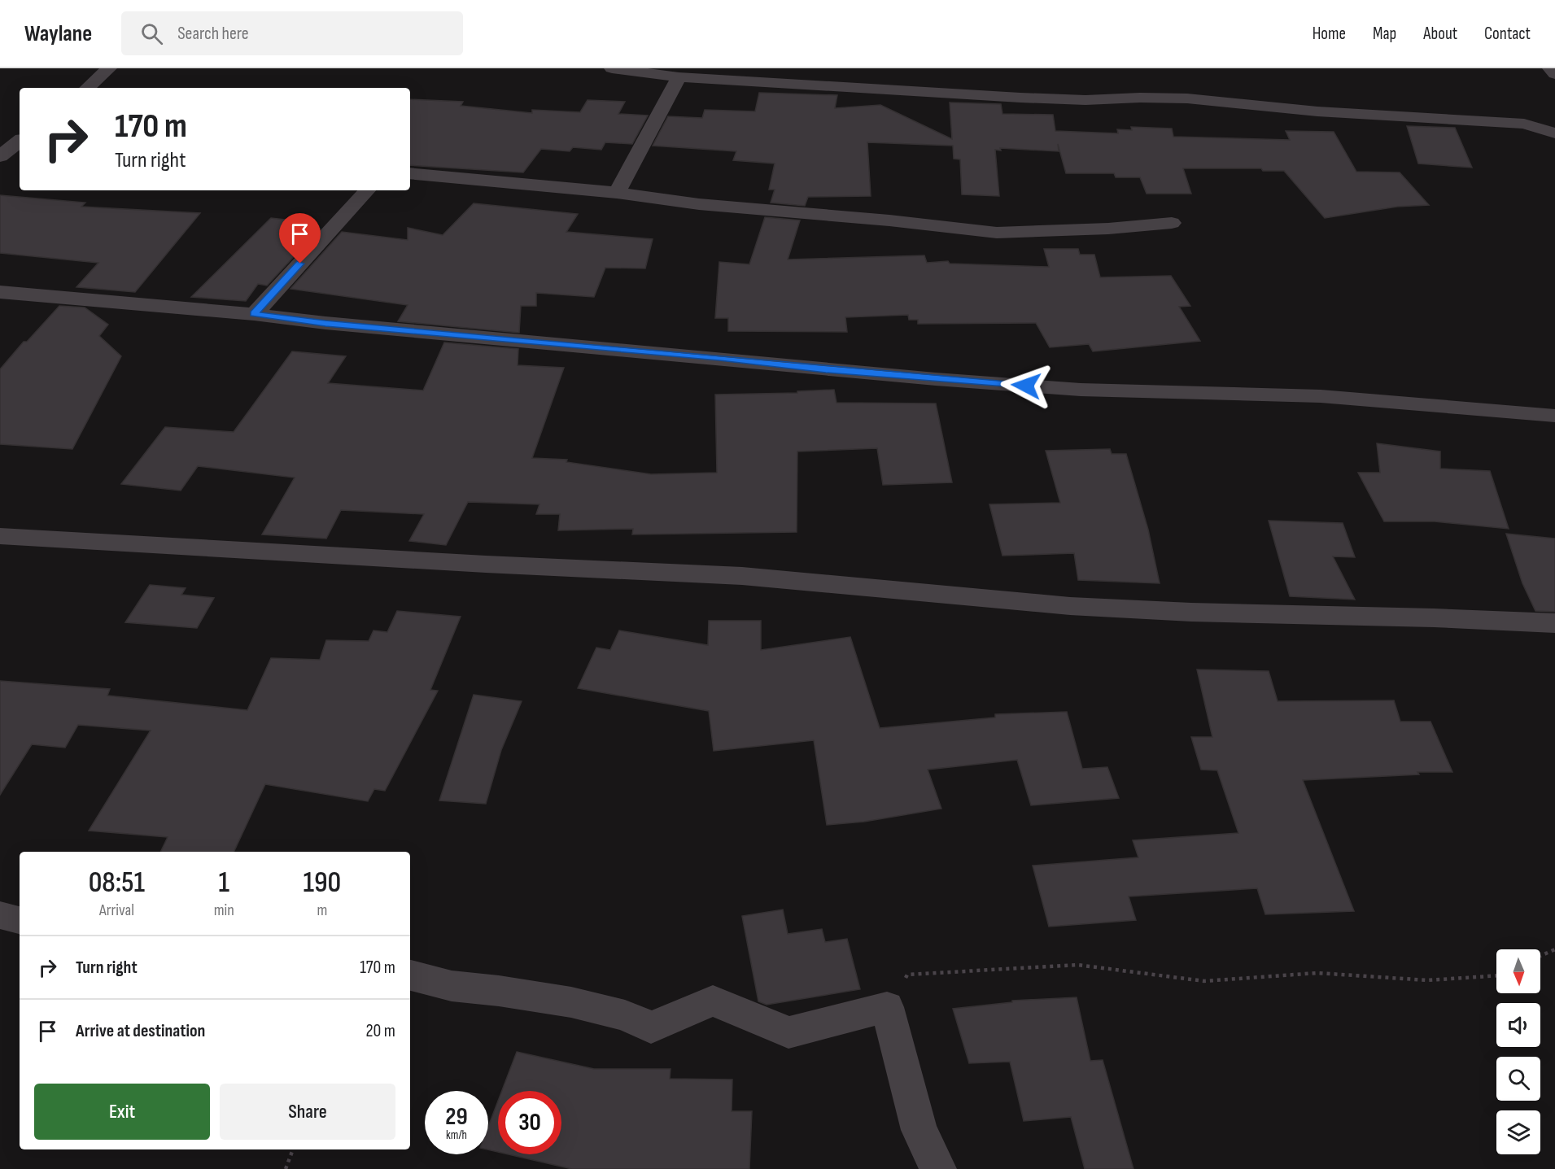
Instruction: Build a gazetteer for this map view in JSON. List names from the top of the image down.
{
  "north": "bottom",
  "page": {
    "header": "Waylane",
    "search": "Search here",
    "nav": [
      "Home",
      "Map",
      "About",
      "Contact"
    ],
    "turn": ["170 m", "Turn right"],
    "eta": [
      "08:51",
      "Arrival",
      "1",
      "min",
      "190",
      "m"
    ],
    "list": [
      {
        "name": "Turn right",
        "value": "170 m"
      },
      {
        "name": "Arrive at destination",
        "value": "20 m"
      }
    ],
    "buttons": ["Exit", "Share"],
    "speed": "29 km/h",
    "limit": "30"
  }
}
